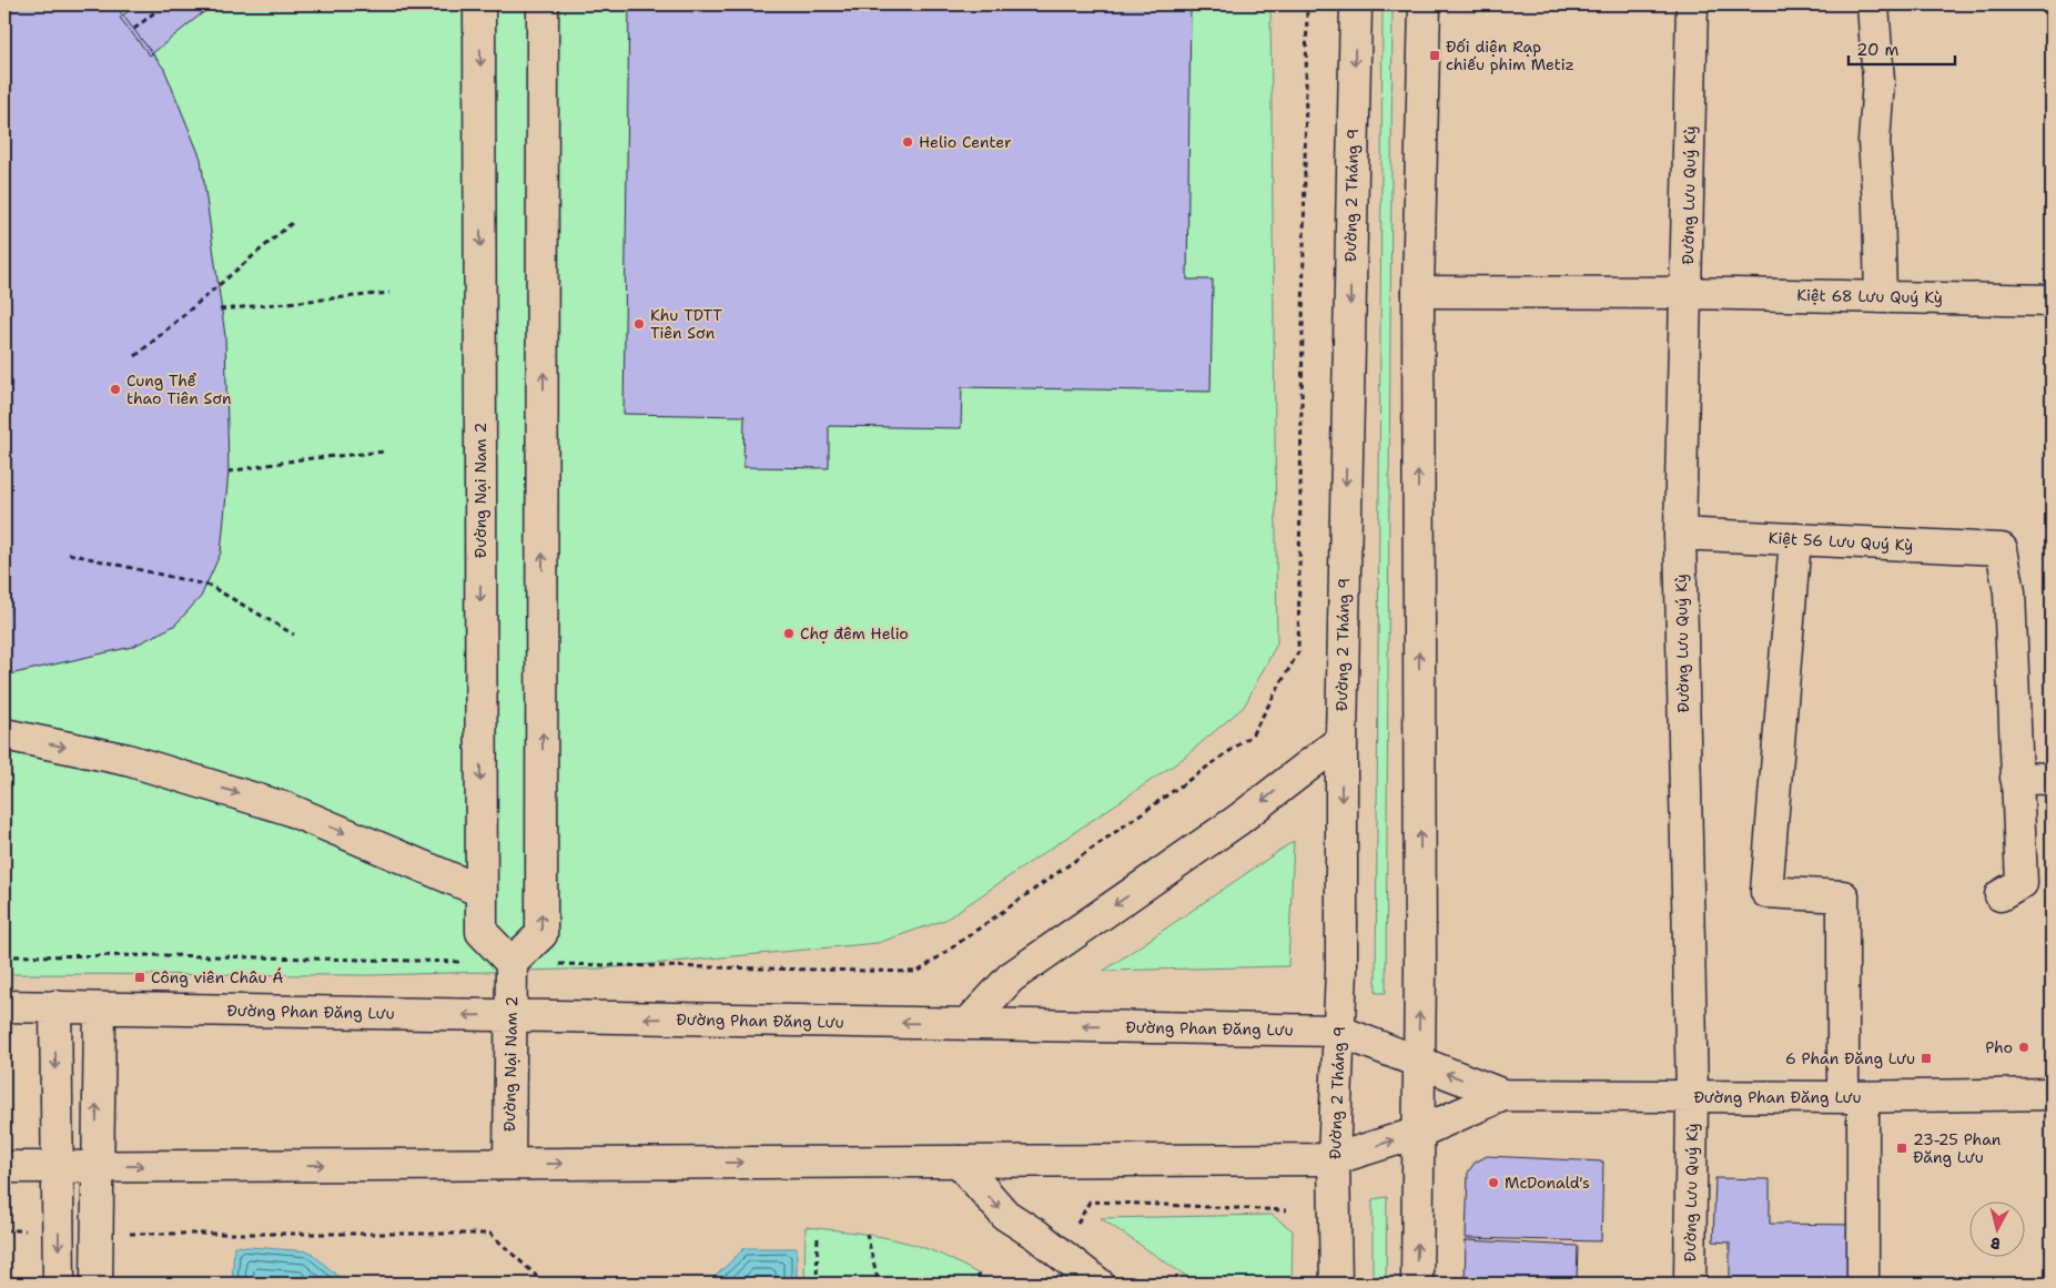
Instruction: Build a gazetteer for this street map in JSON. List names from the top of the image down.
{
  "streets": {
    "street": [
      "Đường 2 Tháng 9",
      "Đường Lưu Quý Kỳ",
      "Kiệt 68 Lưu Quý Kỳ",
      "Đường Nại Nam 2",
      "Kiệt 56 Lưu Quý Kỳ",
      "Đường Phan Đăng Lưu"
    ]
  },
  "crossings": [
    ["Đường 2 Tháng 9", "Đường Phan Đăng Lưu"],
    ["Đường Lưu Quý Kỳ", "Kiệt 68 Lưu Quý Kỳ"],
    ["Đường Lưu Quý Kỳ", "Kiệt 56 Lưu Quý Kỳ"],
    ["Đường Lưu Quý Kỳ", "Đường Phan Đăng Lưu"],
    ["Đường Nại Nam 2", "Đường Phan Đăng Lưu"]
  ],
  "places": {
    "transit": [
      "Đối diện Rạp chiếu phim Metiz",
      "Công viên Châu Á",
      "6 Phan Đăng Lưu",
      "23-25 Phan Đăng Lưu"
    ],
    "other": [
      "Helio Center",
      "Khu TDTT Tiên Sơn",
      "Cung Thể thao Tiên Sơn",
      "Chợ đêm Helio",
      "Pho",
      "McDonald's"
    ]
  },
  "scale_bar": "20 m",
  "north": "bottom"
}
